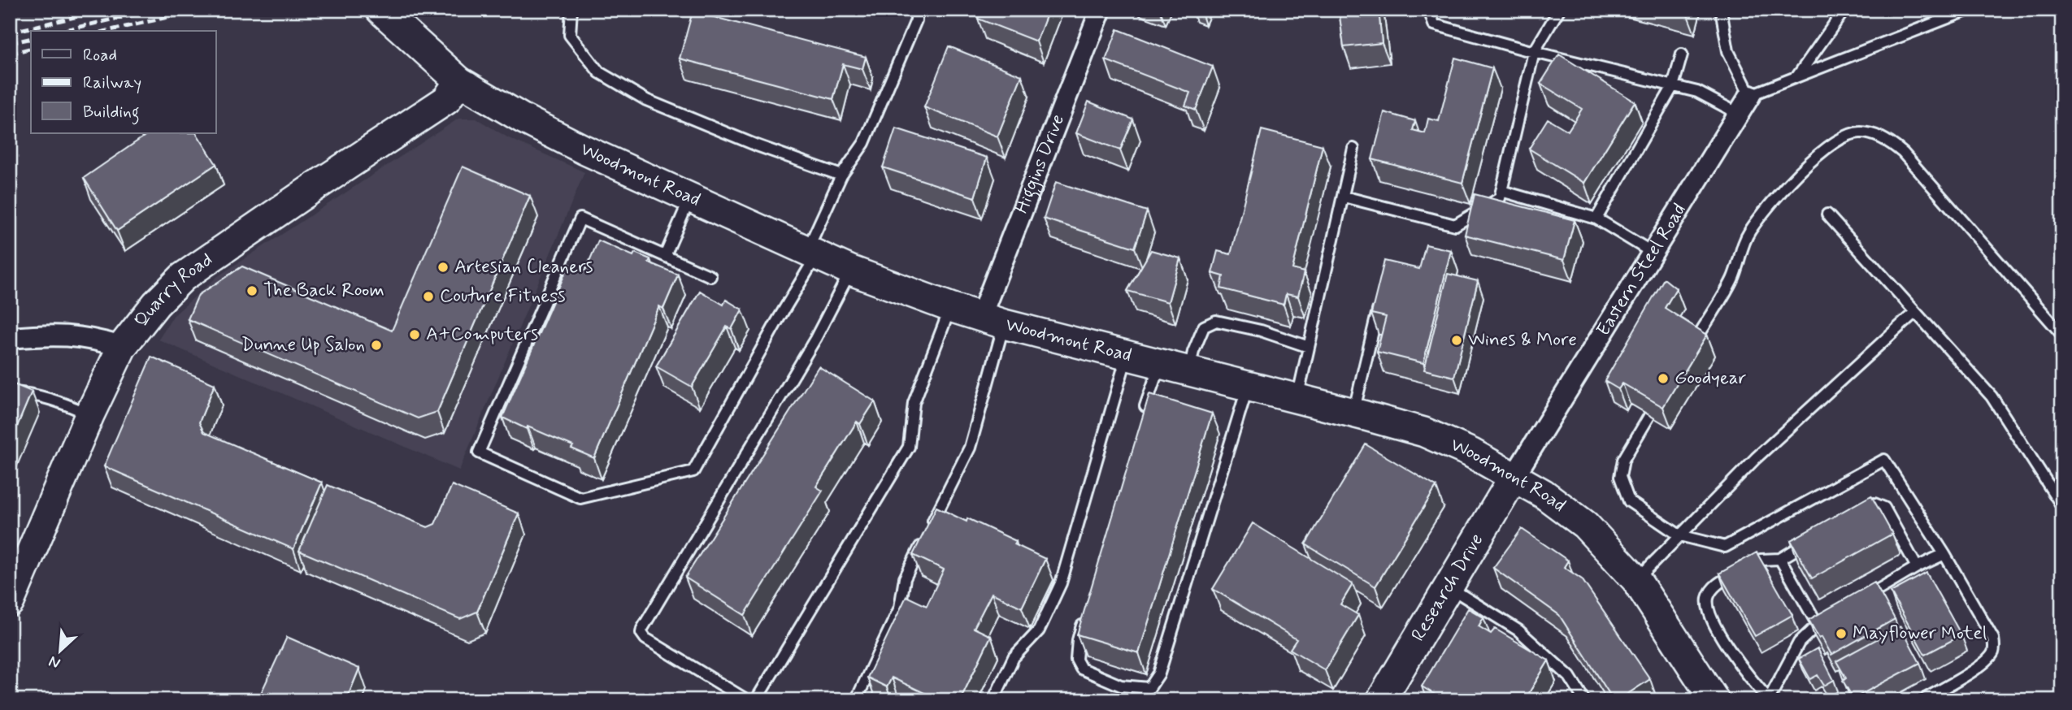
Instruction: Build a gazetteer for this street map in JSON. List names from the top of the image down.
{
  "streets": {
    "main road": ["Woodmont Road", "Quarry Road", "Research Drive"],
    "street": ["Higgins Drive", "Eastern Steel Road"]
  },
  "crossings": [
    ["Higgins Drive", "Woodmont Road"],
    ["Woodmont Road", "Eastern Steel Road"],
    ["Woodmont Road", "Quarry Road"],
    ["Woodmont Road", "Research Drive"],
    ["Eastern Steel Road", "Research Drive"]
  ],
  "places": [
    "Artesian Cleaners",
    "The Back Room",
    "Couture Fitness",
    "A+Computers",
    "Wines & More",
    "Dunne Up Salon",
    "Goodyear",
    "Mayflower Motel"
  ],
  "legend": ["Road", "Railway", "Building"],
  "north": "bottom left"
}
